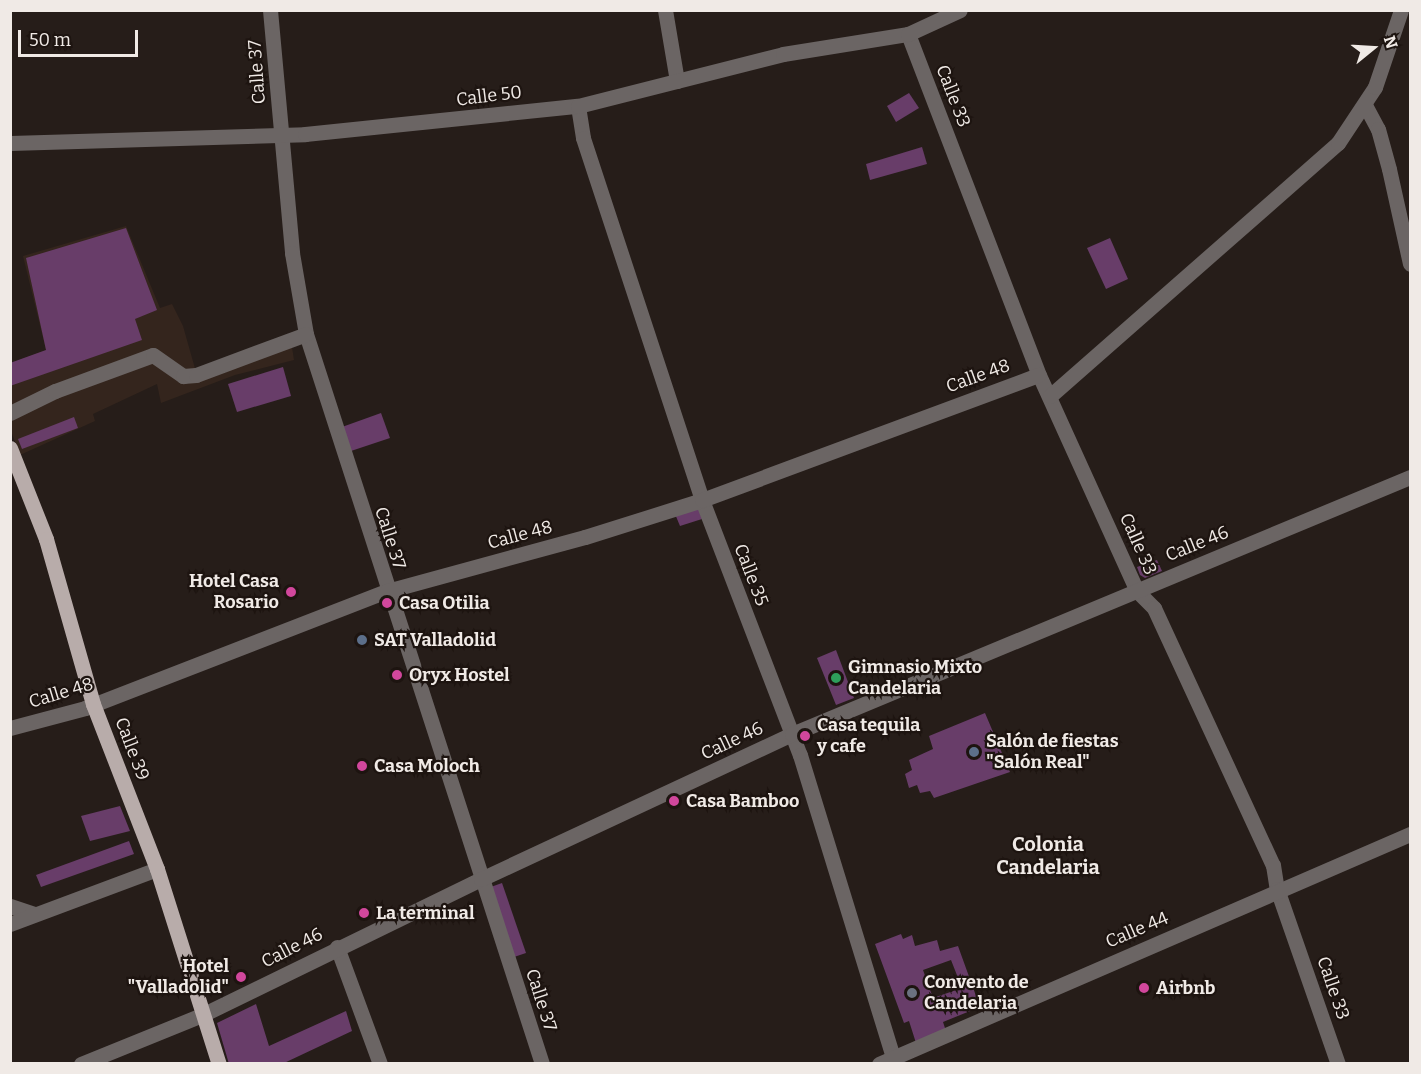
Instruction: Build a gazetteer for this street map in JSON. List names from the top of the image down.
{
  "streets": {
    "main road": ["Calle 39"],
    "street": [
      "Calle 37",
      "Calle 50",
      "Calle 33",
      "Calle 48",
      "Calle 46",
      "Calle 35",
      "Calle 44"
    ]
  },
  "crossings": [
    ["Calle 37", "Calle 50"],
    ["Calle 37", "Calle 48"],
    ["Calle 37", "Calle 46"],
    ["Calle 50", "Calle 33"],
    ["Calle 50", "Calle 35"],
    ["Calle 33", "Calle 48"],
    ["Calle 33", "Calle 46"],
    ["Calle 33", "Calle 44"],
    ["Calle 48", "Calle 35"],
    ["Calle 48", "Calle 39"],
    ["Calle 46", "Calle 35"],
    ["Calle 46", "Calle 39"],
    ["Calle 35", "Calle 44"]
  ],
  "districts": ["Colonia Candelaria"],
  "places": [
    "Hotel Casa Rosario",
    "Casa Otilia",
    "SAT Valladolid",
    "Oryx Hostel",
    "Gimnasio Mixto Candelaria",
    "Casa tequila y cafe",
    "Salón de fiestas \"Salón Real\"",
    "Casa Moloch",
    "Casa Bamboo",
    "La terminal",
    "Hotel \"Valladolid\"",
    "Airbnb",
    "Convento de Candelaria"
  ],
  "scale_bar": "50 m",
  "north": "right"
}
